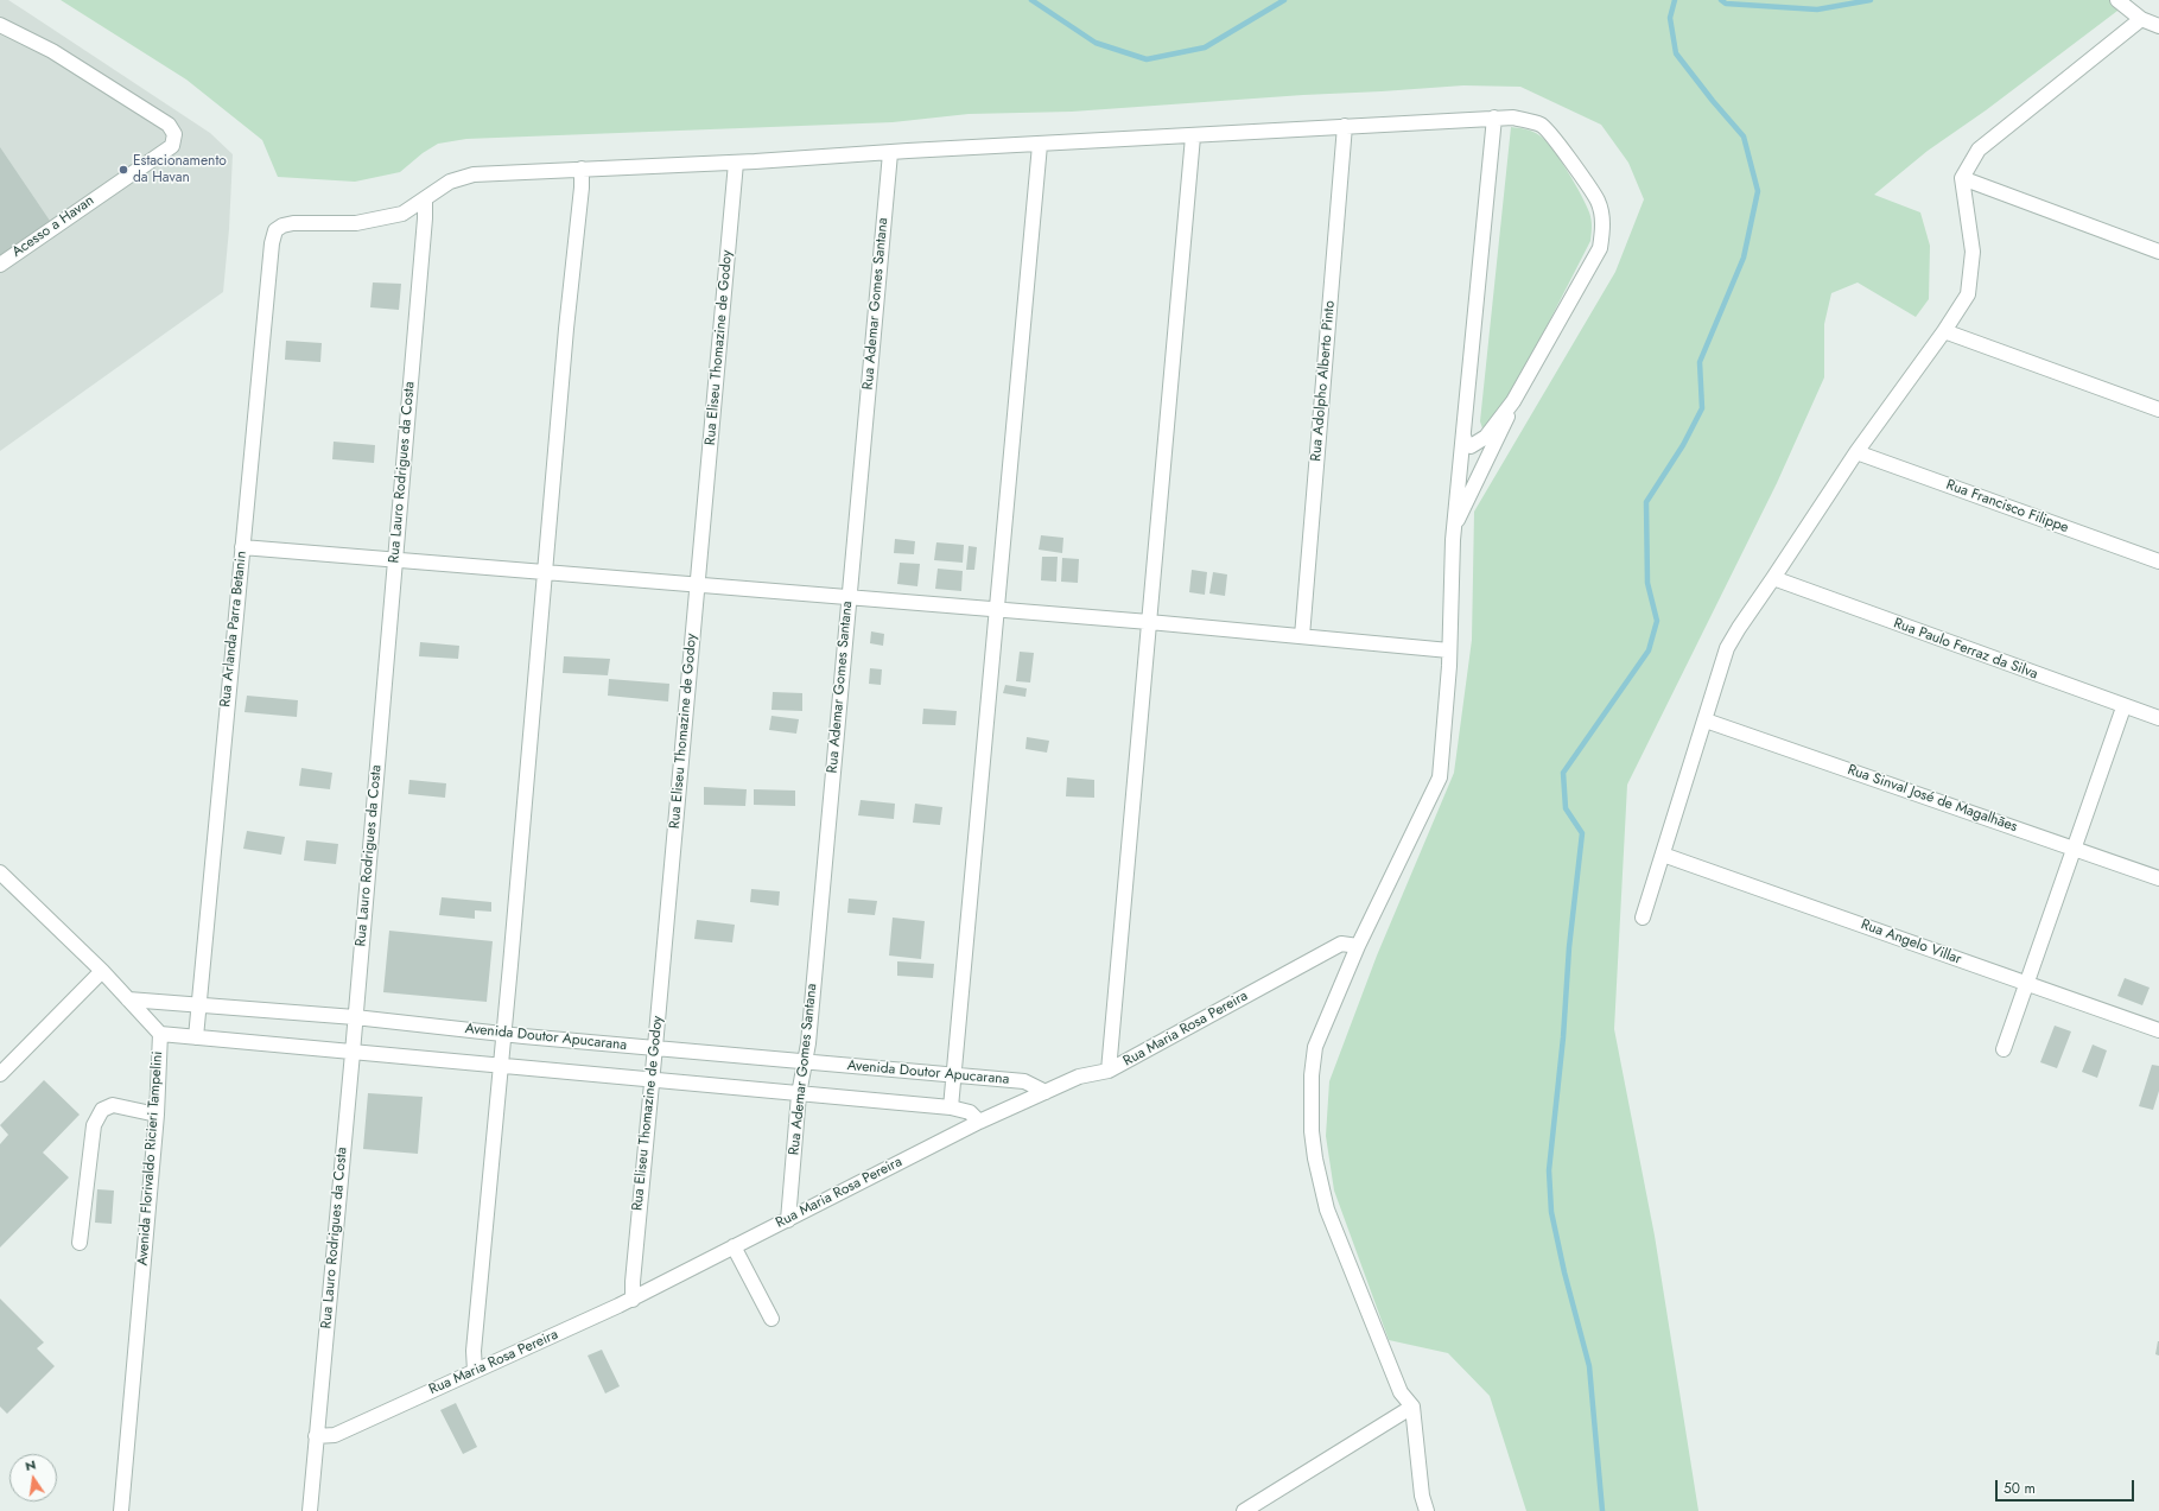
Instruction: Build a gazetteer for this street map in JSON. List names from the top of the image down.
{
  "streets": {
    "street": [
      "Acesso a Havan",
      "Rua Ademar Gomes Santana",
      "Rua Eliseu Thomazine de Godoy",
      "Rua Adolpho Alberto Pinto",
      "Rua Lauro Rodrigues da Costa",
      "Rua Francisco Filippe",
      "Rua Arlanda Parra Betanin",
      "Rua Paulo Ferraz da Silva",
      "Rua Sinval José de Magalhães",
      "Rua Angelo Villar",
      "Rua Maria Rosa Pereira",
      "Avenida Doutor Apucarana",
      "Avenida Florivaldo Ricieri Tampelini"
    ]
  },
  "crossings": [
    ["Rua Ademar Gomes Santana", "Rua Maria Rosa Pereira"],
    ["Rua Ademar Gomes Santana", "Avenida Doutor Apucarana"],
    ["Rua Eliseu Thomazine de Godoy", "Rua Maria Rosa Pereira"],
    ["Rua Eliseu Thomazine de Godoy", "Avenida Doutor Apucarana"],
    ["Rua Lauro Rodrigues da Costa", "Rua Arlanda Parra Betanin"],
    ["Rua Lauro Rodrigues da Costa", "Rua Maria Rosa Pereira"],
    ["Rua Lauro Rodrigues da Costa", "Avenida Doutor Apucarana"],
    ["Rua Arlanda Parra Betanin", "Avenida Doutor Apucarana"],
    ["Rua Maria Rosa Pereira", "Avenida Doutor Apucarana"],
    ["Avenida Doutor Apucarana", "Avenida Florivaldo Ricieri Tampelini"]
  ],
  "places": ["Estacionamento da Havan"],
  "scale_bar": "50 m",
  "north": "top"
}
